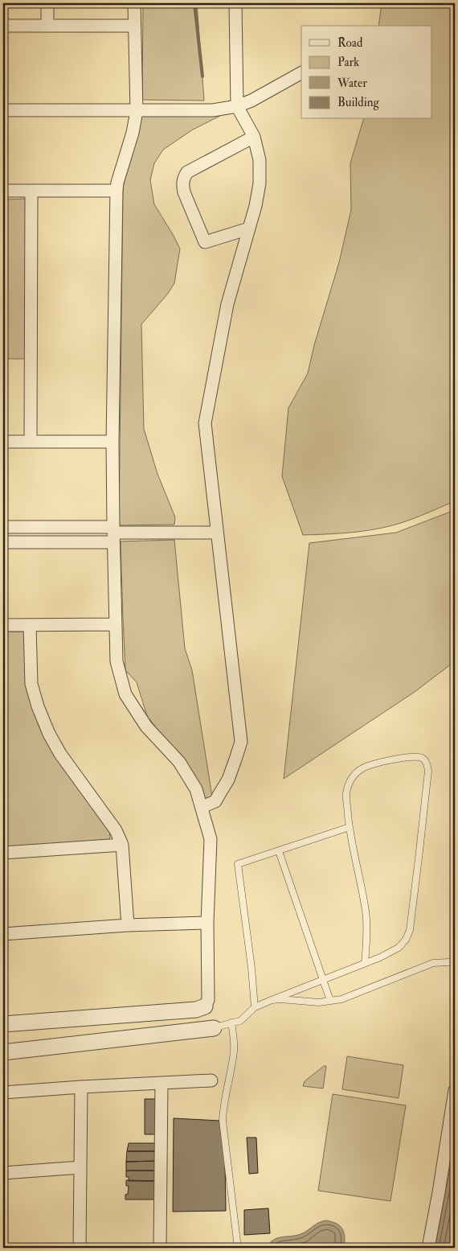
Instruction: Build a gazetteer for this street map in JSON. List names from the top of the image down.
{
  "legend": [
    "Road",
    "Park",
    "Water",
    "Building"
  ]
}
